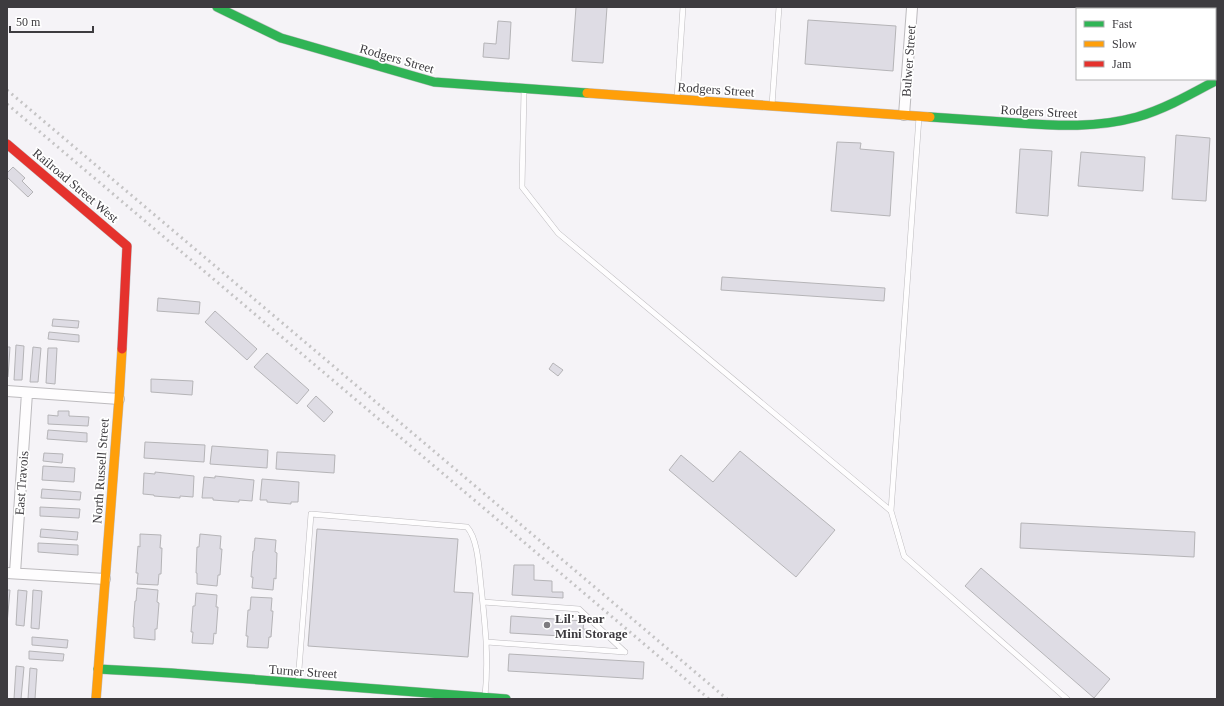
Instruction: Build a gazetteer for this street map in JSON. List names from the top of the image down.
{
  "streets": {
    "street": [
      "Rodgers Street",
      "Bulwer Street",
      "Railroad Street West",
      "North Russell Street",
      "East Travois",
      "Turner Street"
    ]
  },
  "crossings": [
    ["Rodgers Street", "Bulwer Street"],
    ["Railroad Street West", "North Russell Street"],
    ["North Russell Street", "Turner Street"]
  ],
  "places": ["Lil' Bear Mini Storage"],
  "legend": ["Fast", "Slow", "Jam"],
  "scale_bar": "50 m"
}
